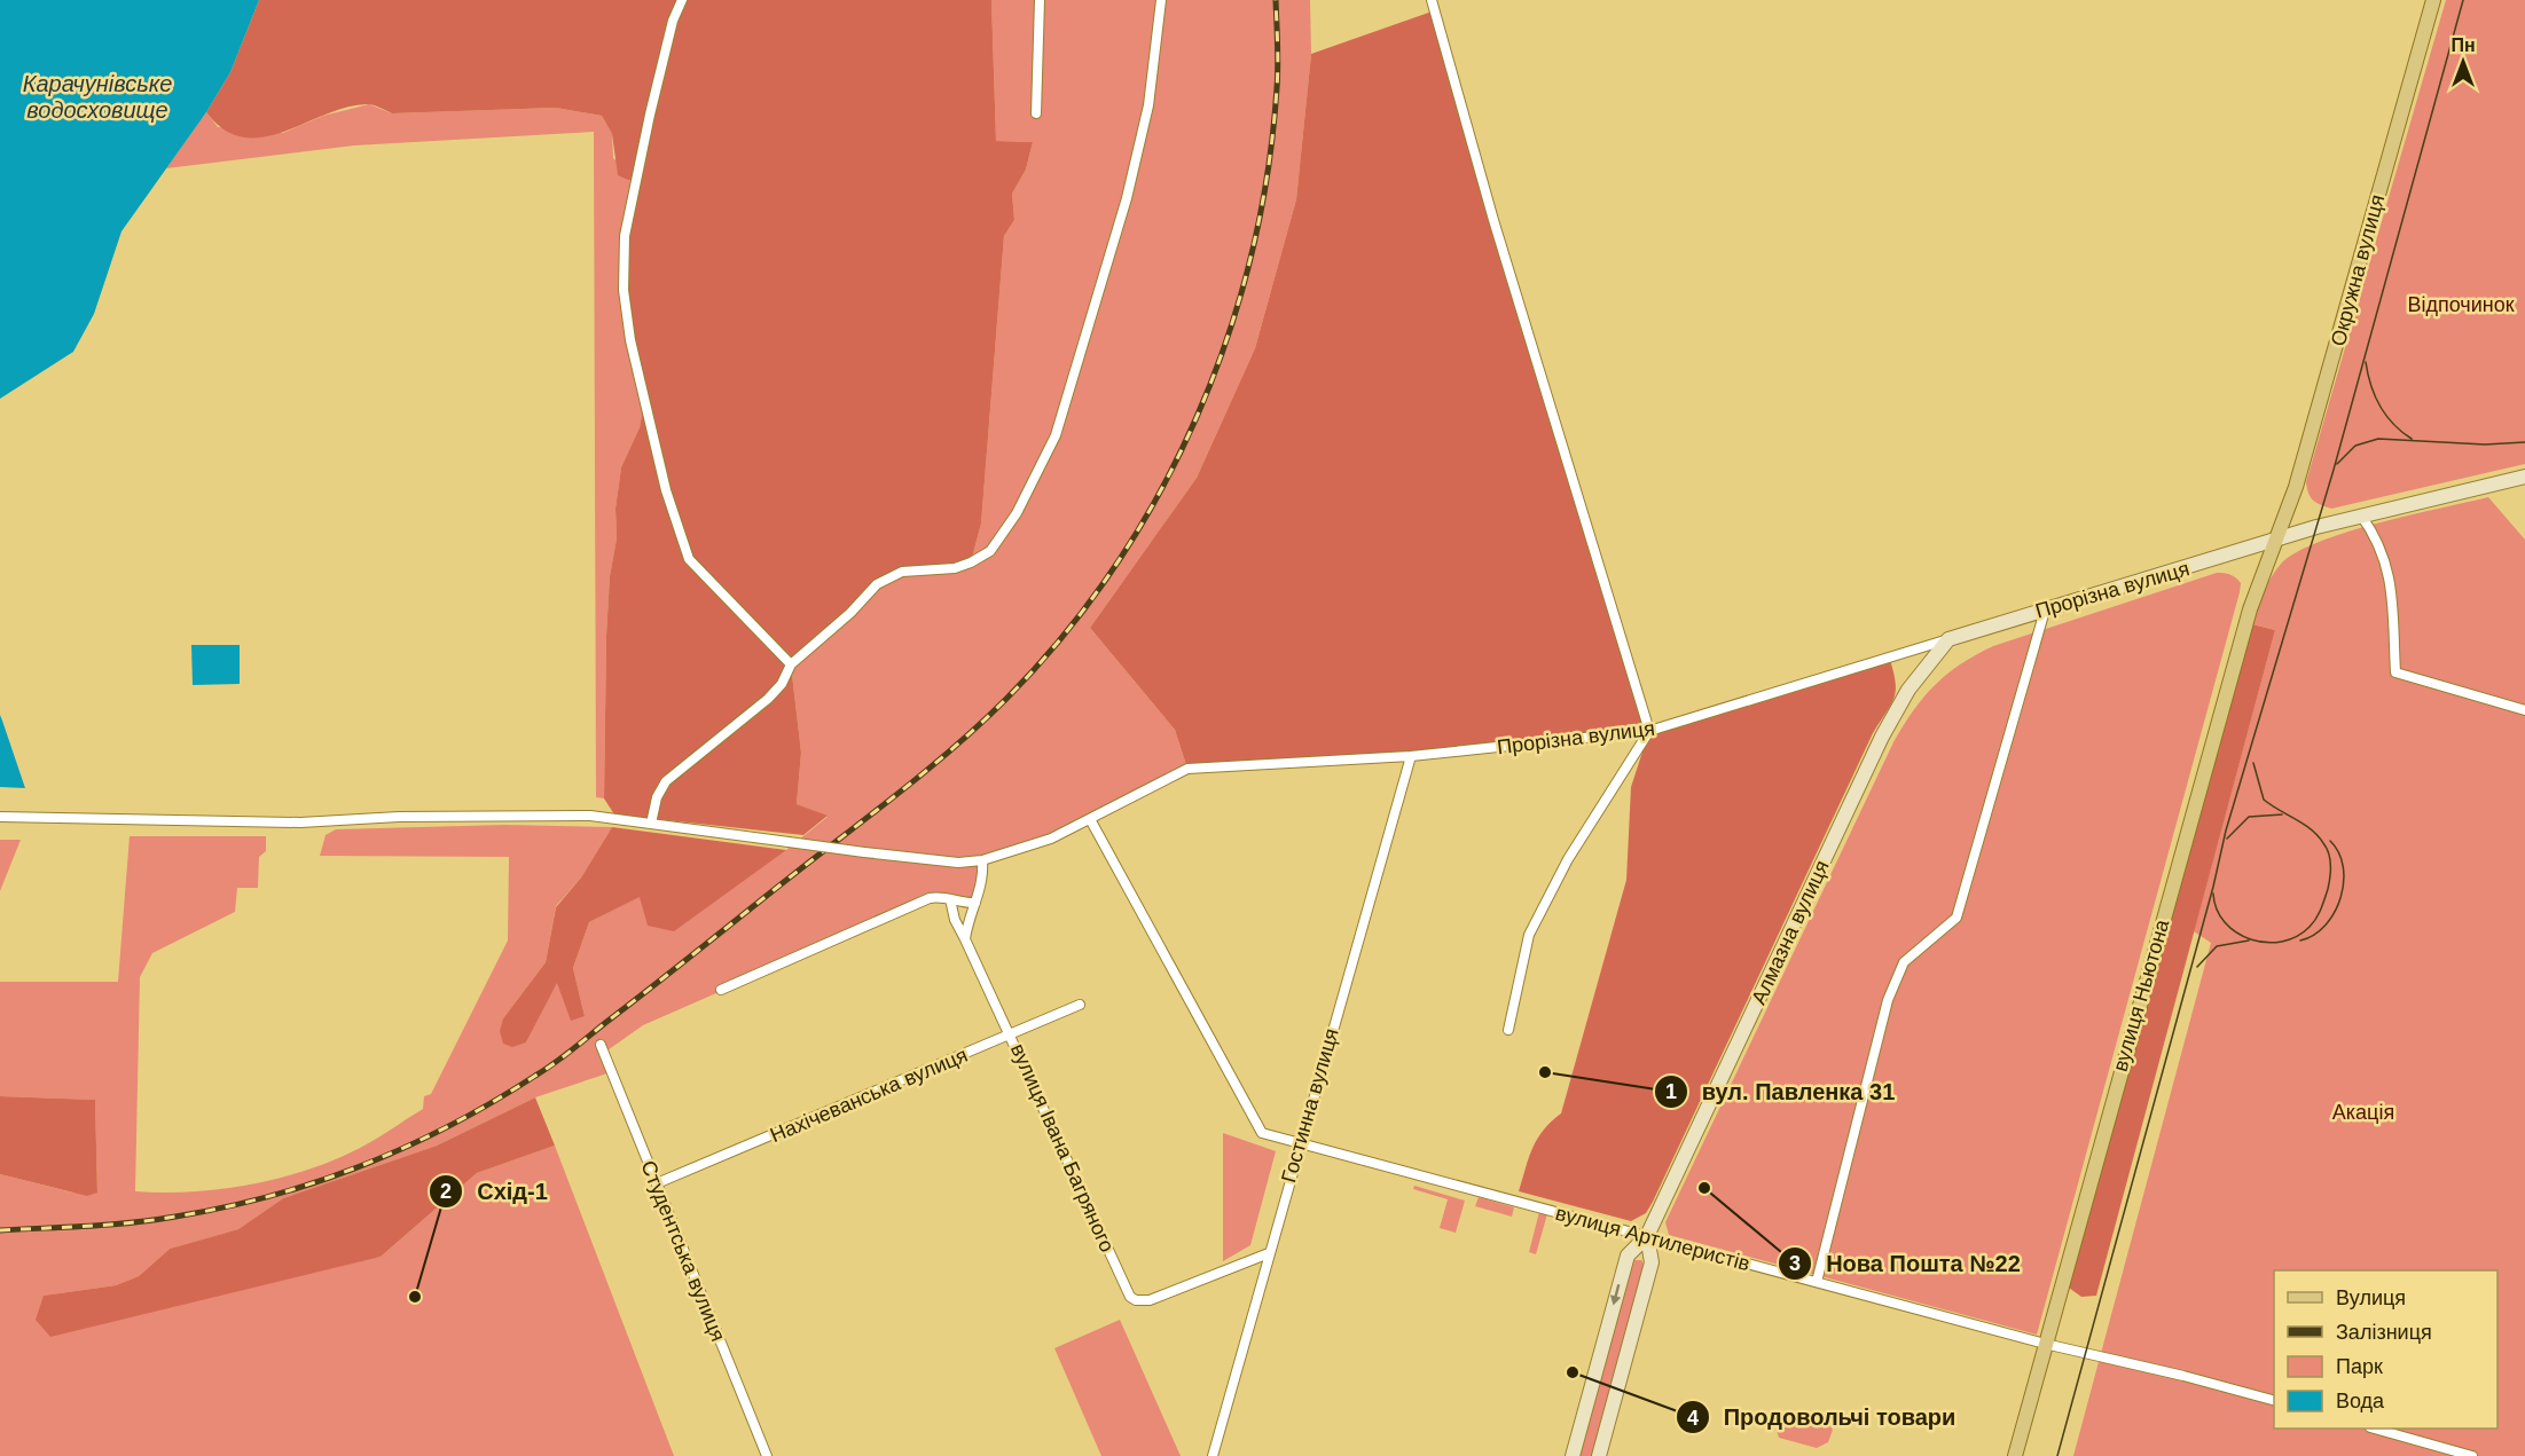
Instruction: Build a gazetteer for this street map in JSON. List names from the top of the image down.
{
  "streets": {
    "main road": ["Окружна вулиця", "вулиця Ньютона"],
    "street": [
      "Прорізна вулиця",
      "Алмазна вулиця",
      "Нахічеванська вулиця",
      "Гостинна вулиця",
      "вулиця Івана Багряного",
      "вулиця Артилеристів",
      "Студентська вулиця"
    ]
  },
  "crossings": [
    ["Окружна вулиця", "Прорізна вулиця"],
    ["Окружна вулиця", "вулиця Ньютона"],
    ["Прорізна вулиця", "Алмазна вулиця"],
    ["Прорізна вулиця", "вулиця Ньютона"],
    ["Прорізна вулиця", "Гостинна вулиця"],
    ["Прорізна вулиця", "вулиця Артилеристів"],
    ["Алмазна вулиця", "вулиця Артилеристів"],
    ["вулиця Ньютона", "вулиця Артилеристів"],
    ["Нахічеванська вулиця", "вулиця Івана Багряного"],
    ["Нахічеванська вулиця", "Студентська вулиця"],
    ["Гостинна вулиця", "вулиця Івана Багряного"],
    ["Гостинна вулиця", "вулиця Артилеристів"]
  ],
  "water": ["Карачунівське водосховище"],
  "parks": ["Відпочинок", "Акація"],
  "places": [
    "вул. Павленка 31",
    "Нова Пошта №22",
    "Схід-1",
    "Продовольчі товари"
  ],
  "legend": [
    "Вулиця",
    "Залізниця",
    "Парк",
    "Вода"
  ],
  "north": "top"
}
